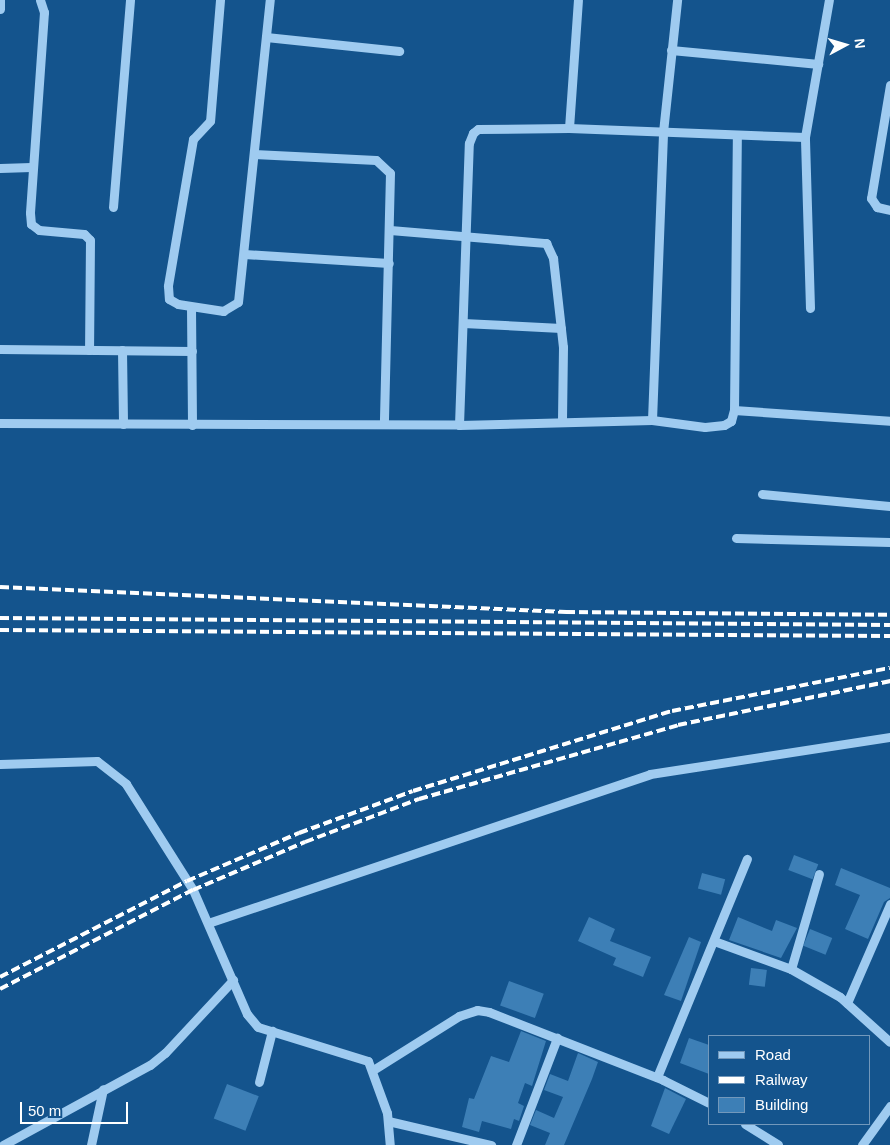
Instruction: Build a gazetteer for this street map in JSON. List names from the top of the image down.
{
  "legend": ["Road", "Railway", "Building"],
  "scale_bar": "50 m",
  "north": "right"
}
